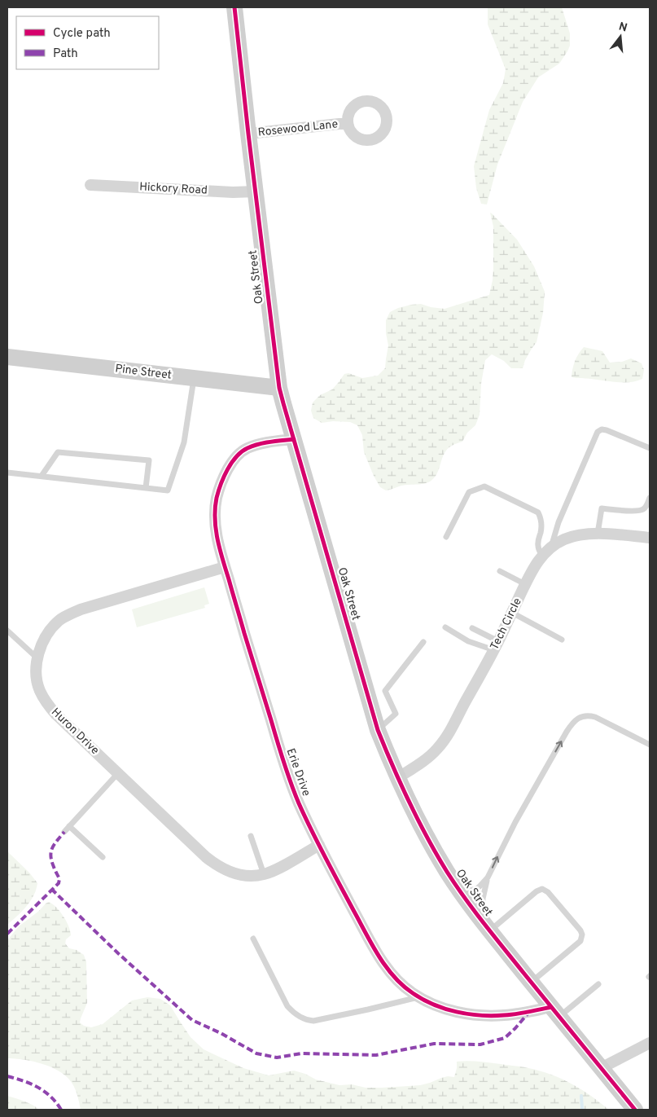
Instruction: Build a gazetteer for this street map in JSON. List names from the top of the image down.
{
  "streets": {
    "main road": ["Oak Street", "Pine Street"],
    "street": [
      "Rosewood Lane",
      "Hickory Road",
      "Tech Circle",
      "Huron Drive",
      "Erie Drive"
    ]
  },
  "crossings": [
    ["Rosewood Lane", "Oak Street"],
    ["Hickory Road", "Oak Street"],
    ["Oak Street", "Pine Street"],
    ["Oak Street", "Tech Circle"],
    ["Oak Street", "Erie Drive"],
    ["Huron Drive", "Erie Drive"]
  ],
  "legend": ["Cycle path", "Path"],
  "north": "top"
}
